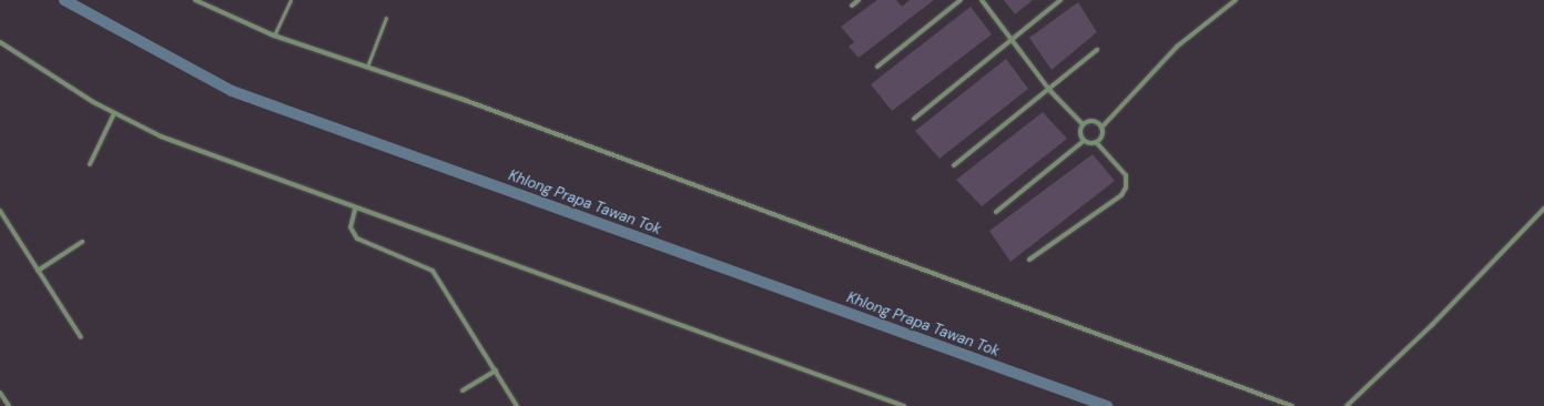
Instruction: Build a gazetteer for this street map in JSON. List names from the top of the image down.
{
  "water": ["Khlong Prapa Tawan Tok"]
}
